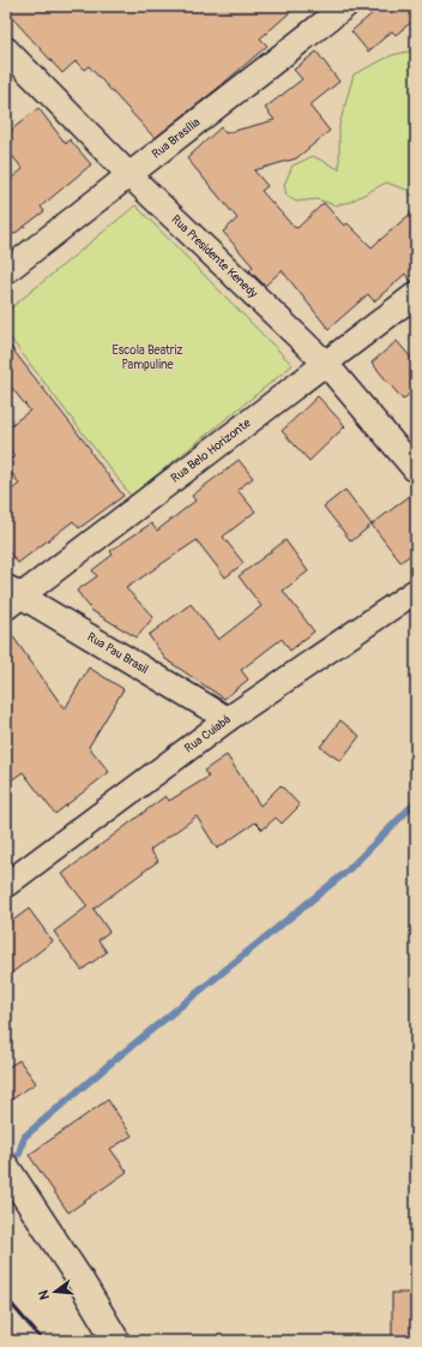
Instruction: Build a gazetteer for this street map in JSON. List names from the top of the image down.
{
  "streets": {
    "street": [
      "Rua Brasília",
      "Rua Presidente Kenedy",
      "Rua Belo Horizonte",
      "Rua Pau Brasil",
      "Rua Cuiabá"
    ]
  },
  "crossings": [
    ["Rua Brasília", "Rua Presidente Kenedy"],
    ["Rua Presidente Kenedy", "Rua Belo Horizonte"],
    ["Rua Belo Horizonte", "Rua Pau Brasil"],
    ["Rua Pau Brasil", "Rua Cuiabá"]
  ],
  "parks": ["Escola Beatriz Pampuline"],
  "north": "left"
}
